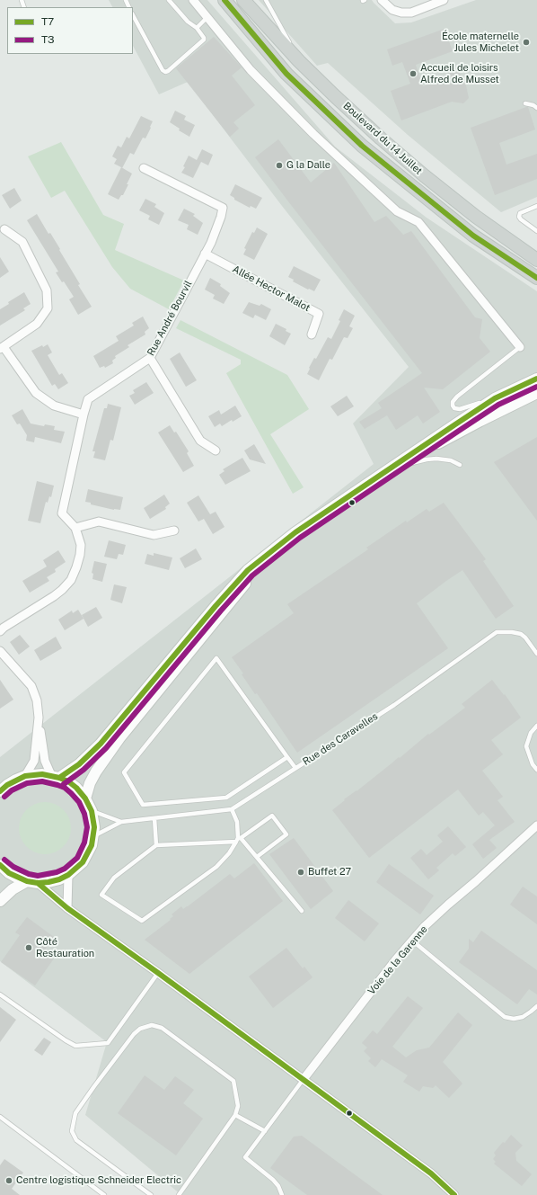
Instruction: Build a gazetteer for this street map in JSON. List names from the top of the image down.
{
  "streets": {
    "main road": ["Boulevard du 14 Juillet"],
    "street": ["Allée Hector Malot", "Rue André Bourvil", "Voie de la Garenne"],
    "lane": ["Rue des Caravelles"]
  },
  "crossings": [
    ["Allée Hector Malot", "Rue André Bourvil"]
  ],
  "places": [
    "École maternelle Jules Michelet",
    "Accueil de loisirs Alfred de Musset",
    "G la Dalle",
    "Buffet 27",
    "Côté Restauration",
    "Centre logistique Schneider Electric"
  ],
  "lines": ["transit line T7", "transit line T3"],
  "legend": ["T7", "T3"]
}
